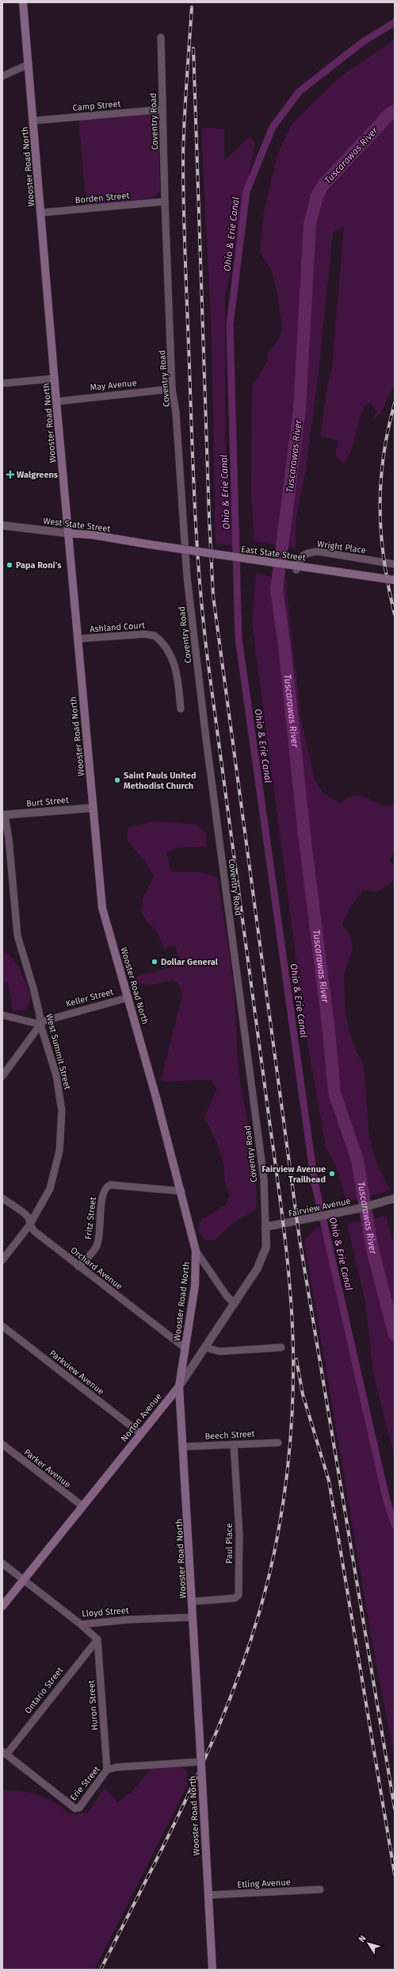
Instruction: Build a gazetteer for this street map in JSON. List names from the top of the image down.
{
  "streets": {
    "main road": [
      "Wooster Road North",
      "West State Street",
      "East State Street",
      "Norton Avenue"
    ],
    "street": [
      "Camp Street",
      "Coventry Road",
      "Borden Street",
      "May Avenue",
      "Wright Place",
      "Ashland Court",
      "Burt Street",
      "Keller Street",
      "West Summit Street",
      "Fairview Avenue",
      "Fritz Street",
      "Orchard Avenue",
      "Parkview Avenue",
      "Beech Street",
      "Parker Avenue",
      "Paul Place",
      "Lloyd Street",
      "Ontario Street",
      "Huron Street",
      "Erie Street",
      "Etling Avenue"
    ]
  },
  "crossings": [
    ["Camp Street", "Coventry Road"],
    ["Camp Street", "Wooster Road North"],
    ["Coventry Road", "Borden Street"],
    ["Coventry Road", "May Avenue"],
    ["Coventry Road", "Fairview Avenue"],
    ["Coventry Road", "Norton Avenue"],
    ["Wooster Road North", "Borden Street"],
    ["Wooster Road North", "May Avenue"],
    ["Wooster Road North", "West State Street"],
    ["Wooster Road North", "Ashland Court"],
    ["Wooster Road North", "Burt Street"],
    ["Wooster Road North", "Keller Street"],
    ["Wooster Road North", "Fritz Street"],
    ["Wooster Road North", "Orchard Avenue"],
    ["Wooster Road North", "Norton Avenue"],
    ["Wooster Road North", "Beech Street"],
    ["Wooster Road North", "Paul Place"],
    ["Wooster Road North", "Lloyd Street"],
    ["Wooster Road North", "Erie Street"],
    ["Wooster Road North", "Etling Avenue"],
    ["West State Street", "East State Street"],
    ["Burt Street", "West Summit Street"],
    ["Keller Street", "West Summit Street"],
    ["West Summit Street", "Orchard Avenue"],
    ["Fairview Avenue", "Norton Avenue"],
    ["Fritz Street", "Orchard Avenue"],
    ["Parkview Avenue", "Norton Avenue"],
    ["Norton Avenue", "Parker Avenue"],
    ["Norton Avenue", "Lloyd Street"],
    ["Beech Street", "Paul Place"],
    ["Ontario Street", "Huron Street"],
    ["Ontario Street", "Erie Street"],
    ["Huron Street", "Erie Street"]
  ],
  "water": ["Tuscarawas River", "Ohio & Erie Canal"],
  "places": {
    "health": ["Walgreens"],
    "other": [
      "Papa Roni's",
      "Saint Pauls United Methodist Church",
      "Dollar General",
      "Fairview Avenue Trailhead"
    ]
  },
  "north": "top left"
}
